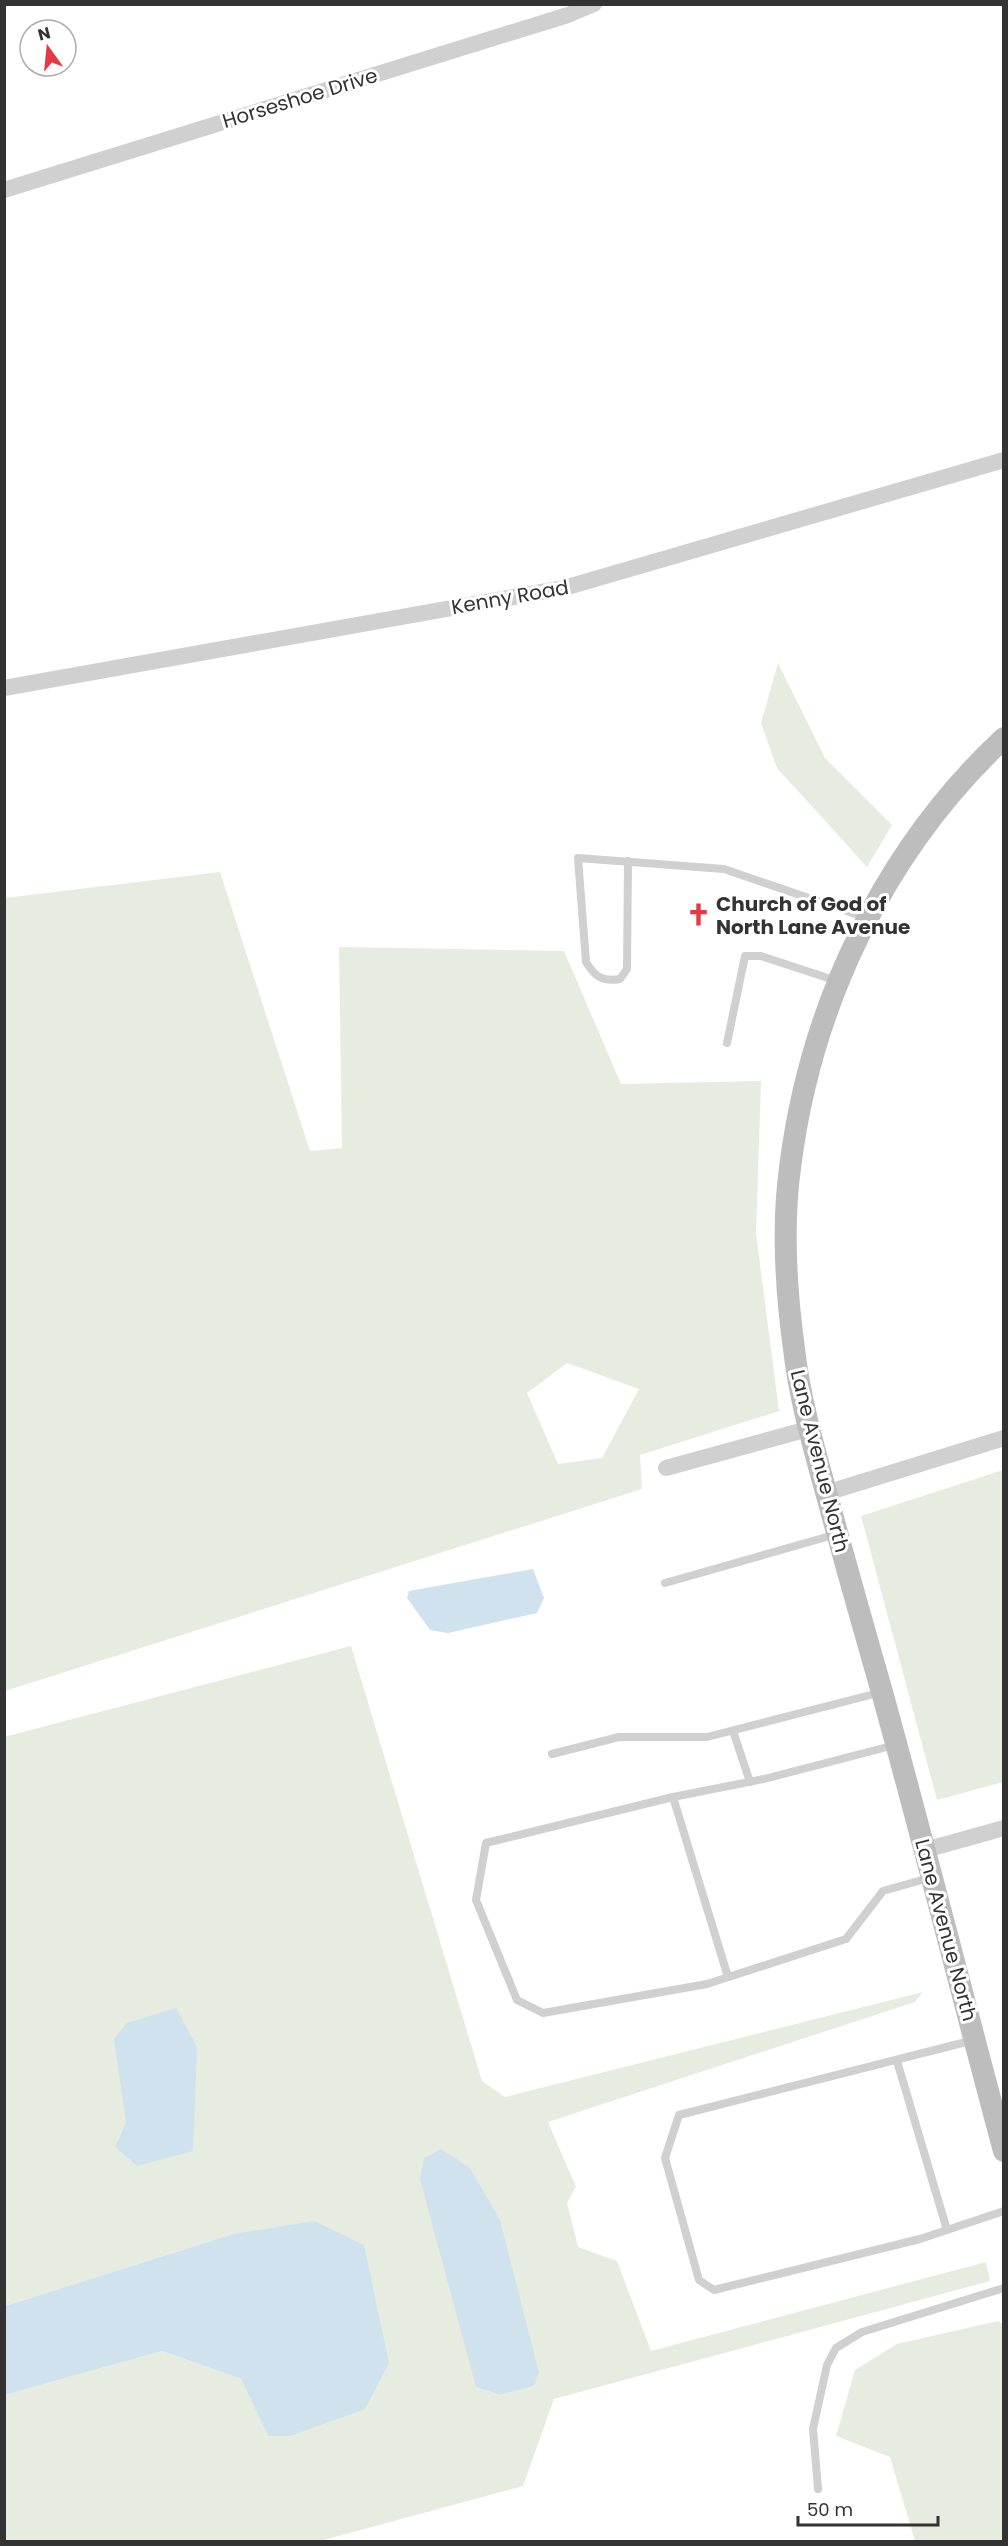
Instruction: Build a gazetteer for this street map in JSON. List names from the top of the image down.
{
  "streets": {
    "main road": ["Lane Avenue North"],
    "street": ["Horseshoe Drive", "Kenny Road"]
  },
  "places": {
    "church": ["Church of God of North Lane Avenue"]
  },
  "scale_bar": "50 m",
  "north": "top"
}
